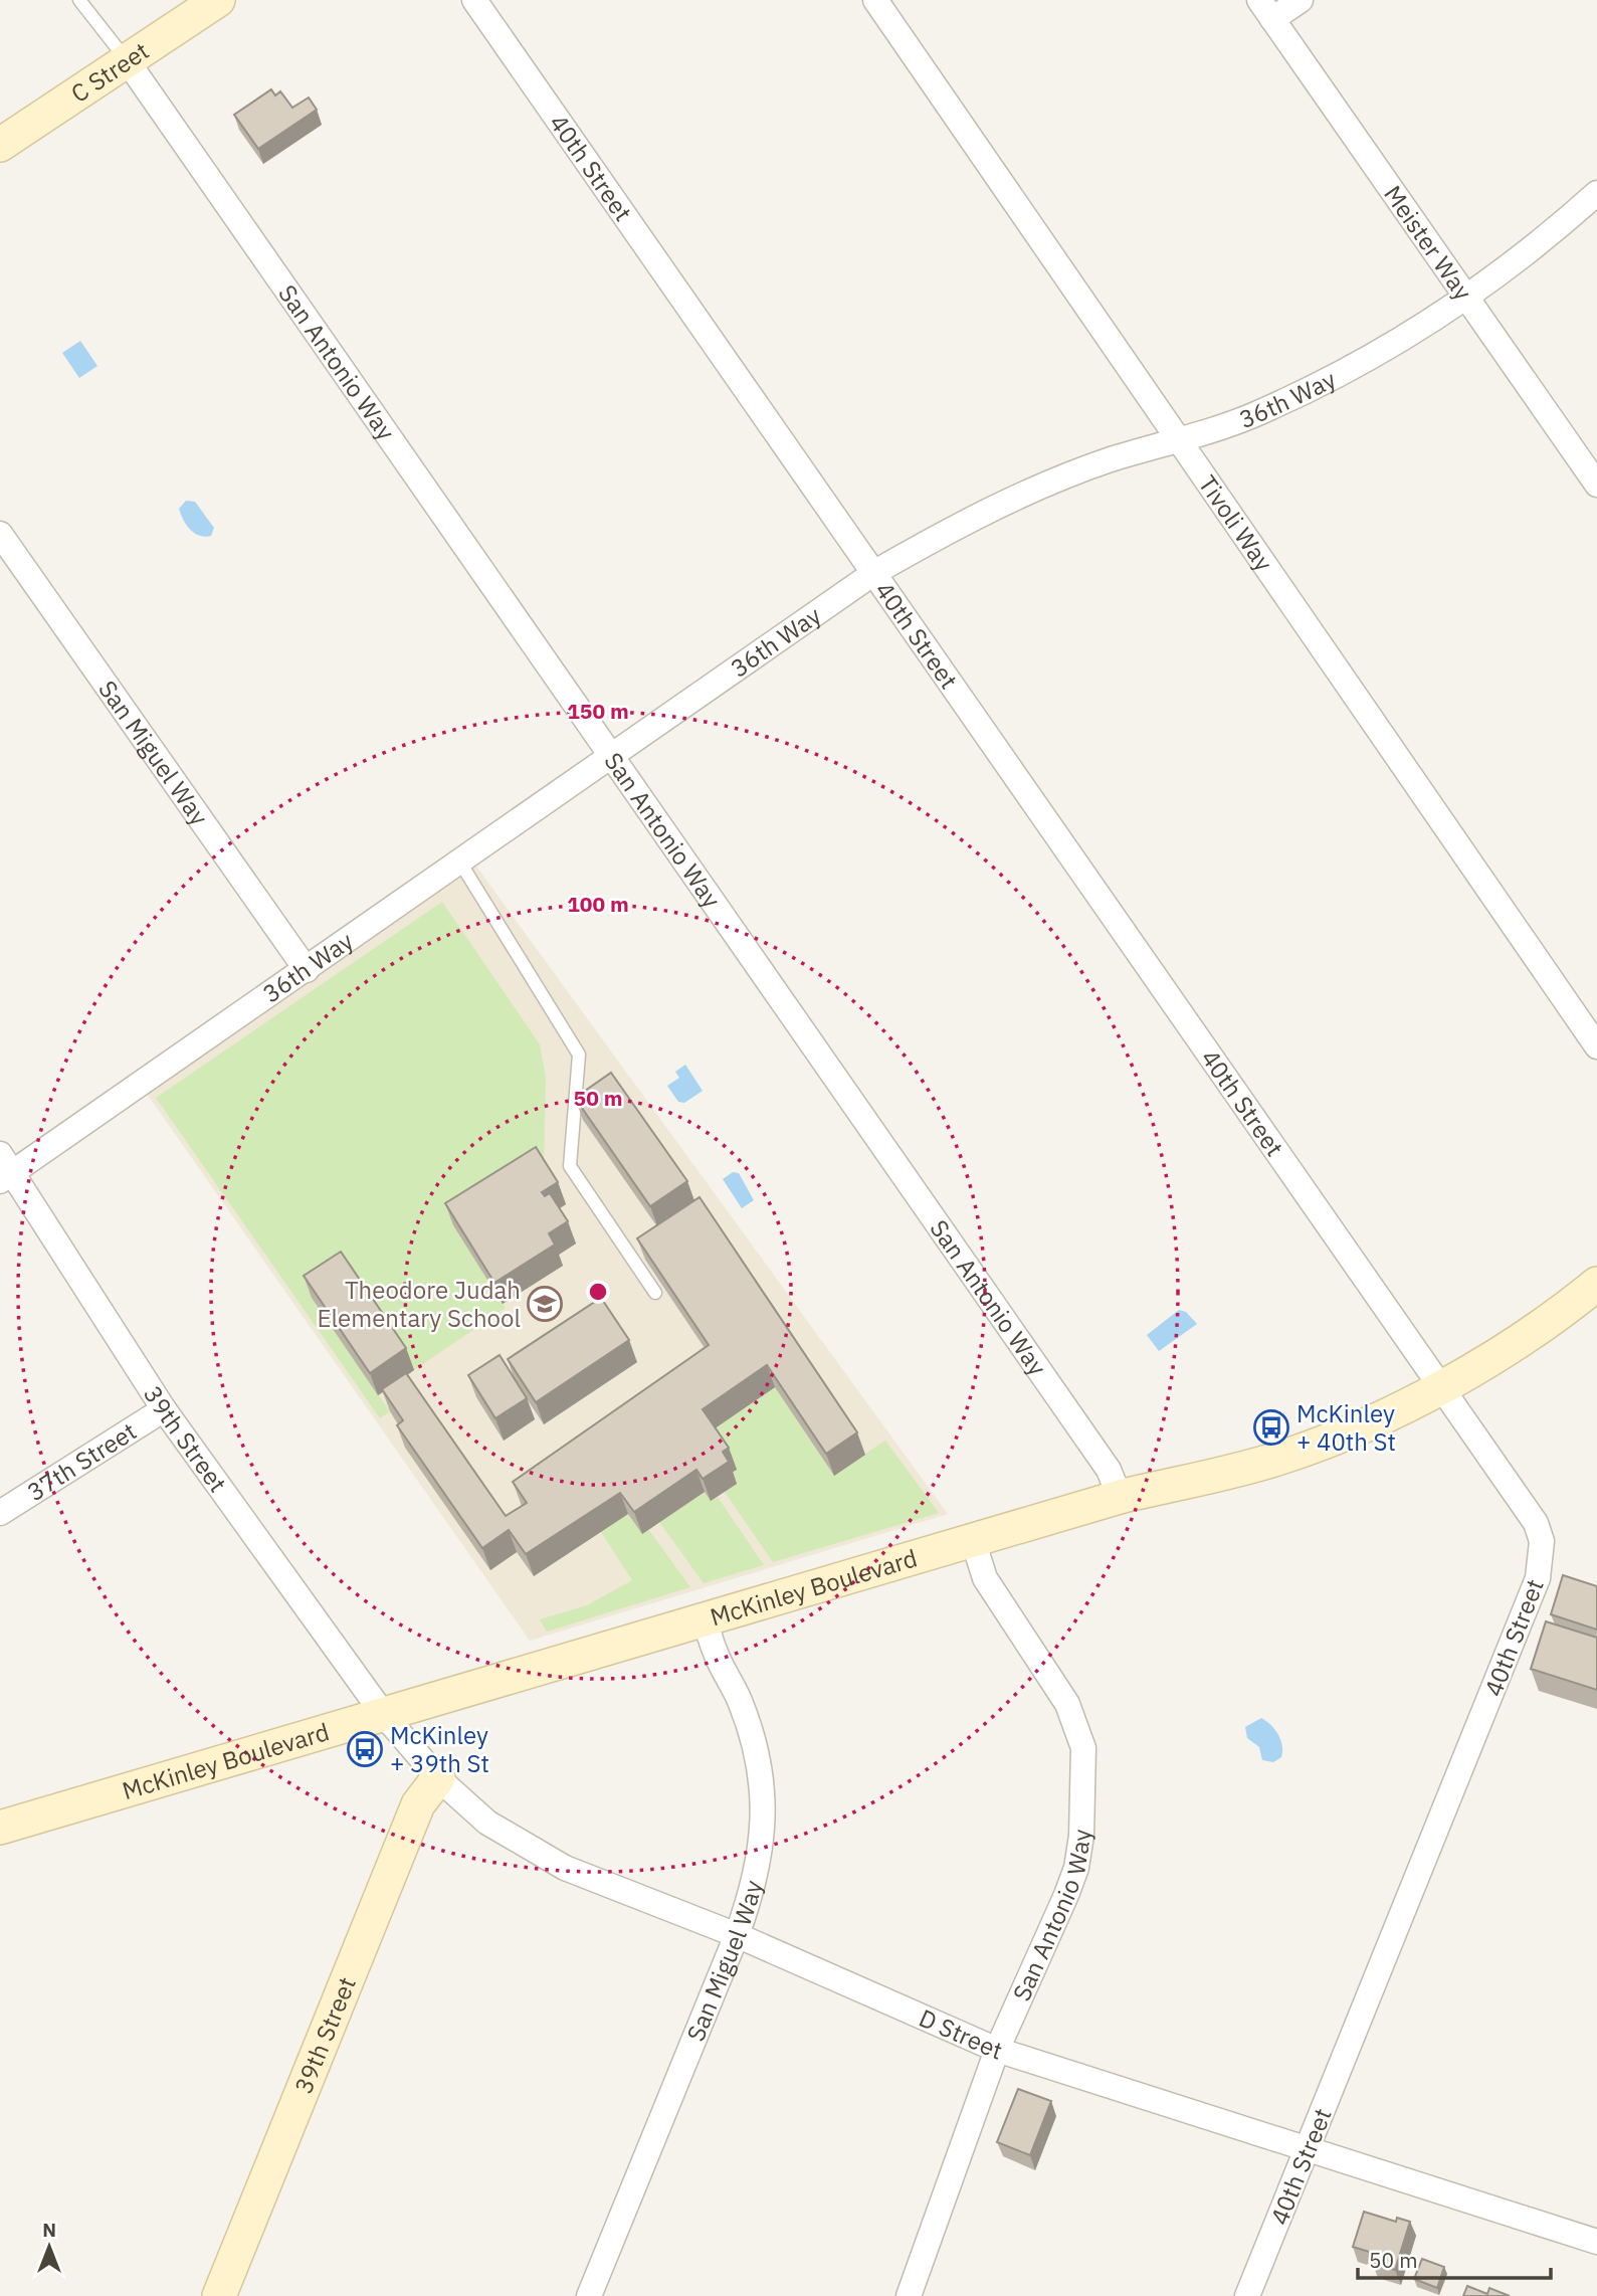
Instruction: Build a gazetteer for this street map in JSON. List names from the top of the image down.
{
  "streets": {
    "street": [
      "C Street",
      "40th Street",
      "Meister Way",
      "San Antonio Way",
      "36th Way",
      "Tivoli Way",
      "San Miguel Way",
      "39th Street",
      "37th Street",
      "McKinley Boulevard",
      "D Street"
    ]
  },
  "crossings": [
    ["C Street", "San Antonio Way"],
    ["40th Street", "36th Way"],
    ["40th Street", "McKinley Boulevard"],
    ["40th Street", "D Street"],
    ["Meister Way", "36th Way"],
    ["San Antonio Way", "36th Way"],
    ["San Antonio Way", "McKinley Boulevard"],
    ["San Antonio Way", "D Street"],
    ["36th Way", "Tivoli Way"],
    ["36th Way", "San Miguel Way"],
    ["36th Way", "39th Street"],
    ["San Miguel Way", "McKinley Boulevard"],
    ["San Miguel Way", "D Street"],
    ["39th Street", "37th Street"],
    ["39th Street", "McKinley Boulevard"],
    ["39th Street", "D Street"],
    ["McKinley Boulevard", "D Street"]
  ],
  "places": {
    "school or university": ["Theodore Judah Elementary School"],
    "bus stop": ["McKinley + 40th St", "McKinley + 39th St"]
  },
  "scale_bar": "50 m",
  "north": "top",
  "rings": ["150 m", "100 m", "50 m"]
}
